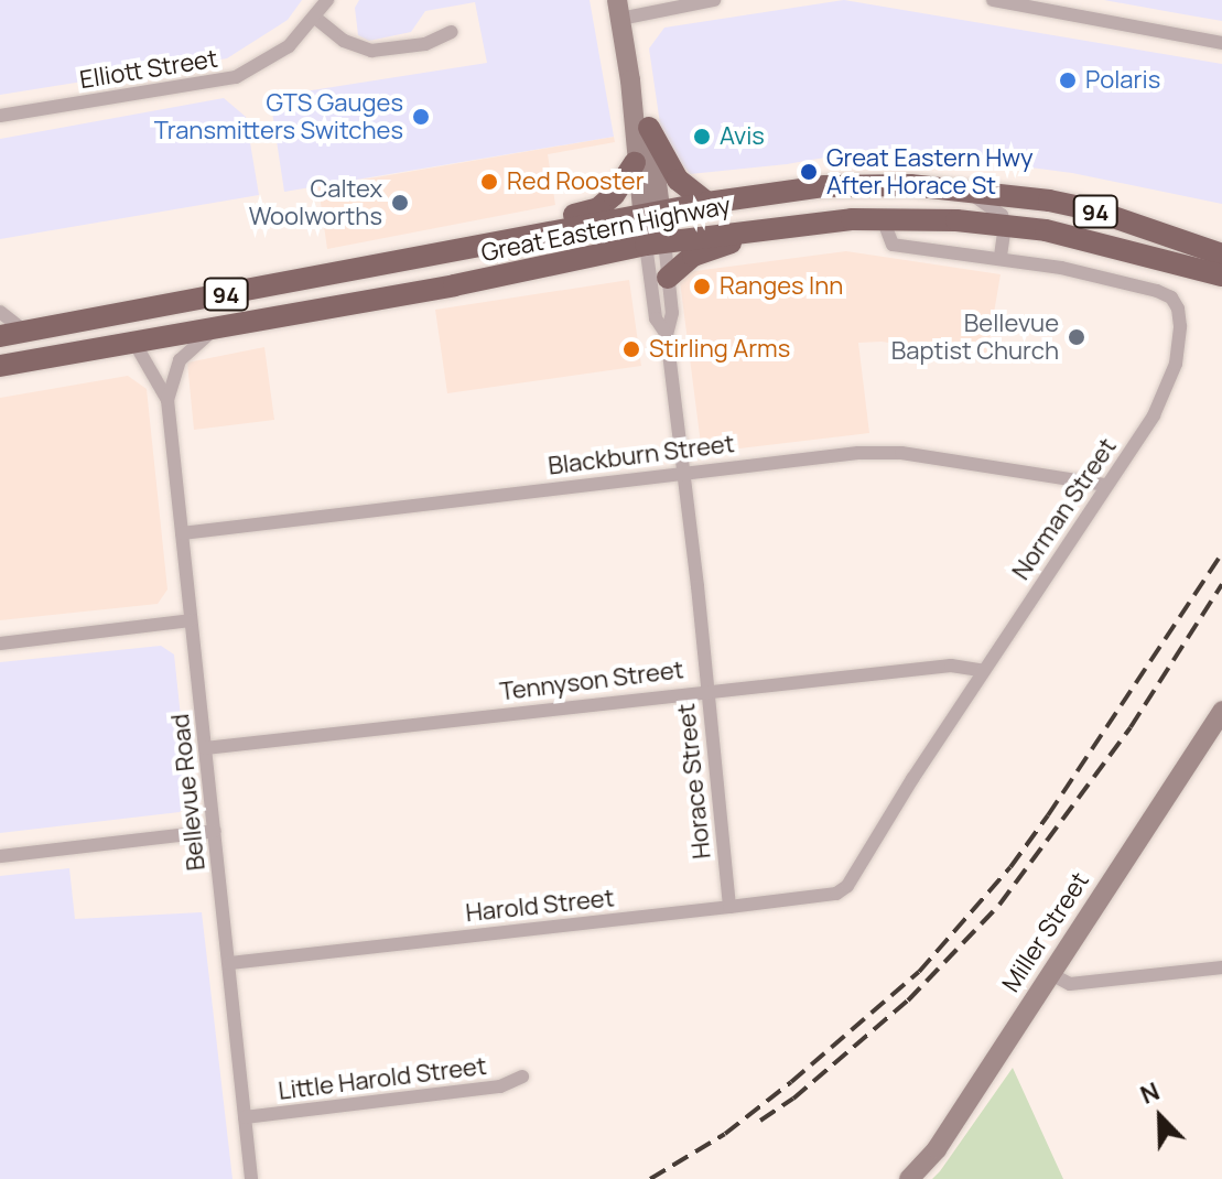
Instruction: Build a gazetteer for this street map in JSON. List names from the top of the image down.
{
  "streets": {
    "highway": ["94", "Great Eastern Highway"],
    "main road": ["Miller Street"],
    "street": [
      "Elliott Street",
      "Blackburn Street",
      "Norman Street",
      "Tennyson Street",
      "Horace Street",
      "Bellevue Road",
      "Harold Street",
      "Little Harold Street"
    ]
  },
  "crossings": [
    ["Great Eastern Highway", "Norman Street"],
    ["Great Eastern Highway", "Horace Street"],
    ["Great Eastern Highway", "Bellevue Road"],
    ["Blackburn Street", "Norman Street"],
    ["Blackburn Street", "Horace Street"],
    ["Blackburn Street", "Bellevue Road"],
    ["Norman Street", "Tennyson Street"],
    ["Norman Street", "Harold Street"],
    ["Tennyson Street", "Horace Street"],
    ["Tennyson Street", "Bellevue Road"],
    ["Horace Street", "Harold Street"],
    ["Bellevue Road", "Harold Street"],
    ["Bellevue Road", "Little Harold Street"]
  ],
  "places": [
    "Polaris",
    "GTS Gauges Transmitters Switches",
    "Avis",
    "Great Eastern Hwy After Horace St",
    "Red Rooster",
    "Caltex Woolworths",
    "Ranges Inn",
    "Bellevue Baptist Church",
    "Stirling Arms"
  ],
  "north": "top left"
}
